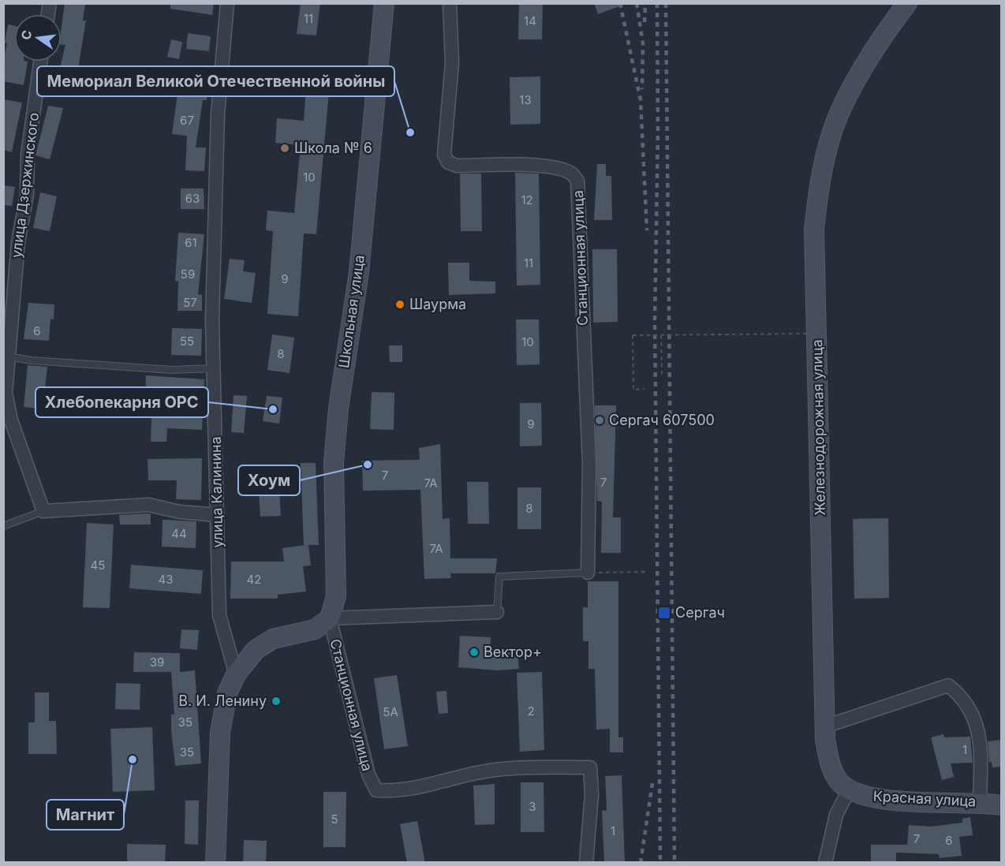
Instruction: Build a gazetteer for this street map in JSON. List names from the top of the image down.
{
  "streets": {
    "street": [
      "улица Дзержинского",
      "Станционная улица",
      "Школьная улица",
      "Железнодорожная улица",
      "улица Калинина",
      "Красная улица"
    ]
  },
  "crossings": [
    ["Станционная улица", "Школьная улица"],
    ["Железнодорожная улица", "Красная улица"]
  ],
  "places": {
    "other": [
      "Мемориал Великой Отечественной войны",
      "Школа № 6",
      "Шаурма",
      "Хлебопекарня ОРС",
      "Сергач 607500",
      "Хоум",
      "Вектор+",
      "В. И. Ленину",
      "Магнит"
    ],
    "transit": ["Сергач"]
  },
  "house_numbers": [
    "11",
    "14",
    "13",
    "67",
    "10",
    "63",
    "12",
    "61",
    "11",
    "59",
    "9",
    "57",
    "6",
    "55",
    "10",
    "8",
    "9",
    "7",
    "7",
    "7А",
    "8",
    "44",
    "7А",
    "45",
    "43",
    "42",
    "39",
    "2",
    "5А",
    "35",
    "1",
    "35",
    "3",
    "5",
    "1",
    "7",
    "6"
  ],
  "north": "left"
}
